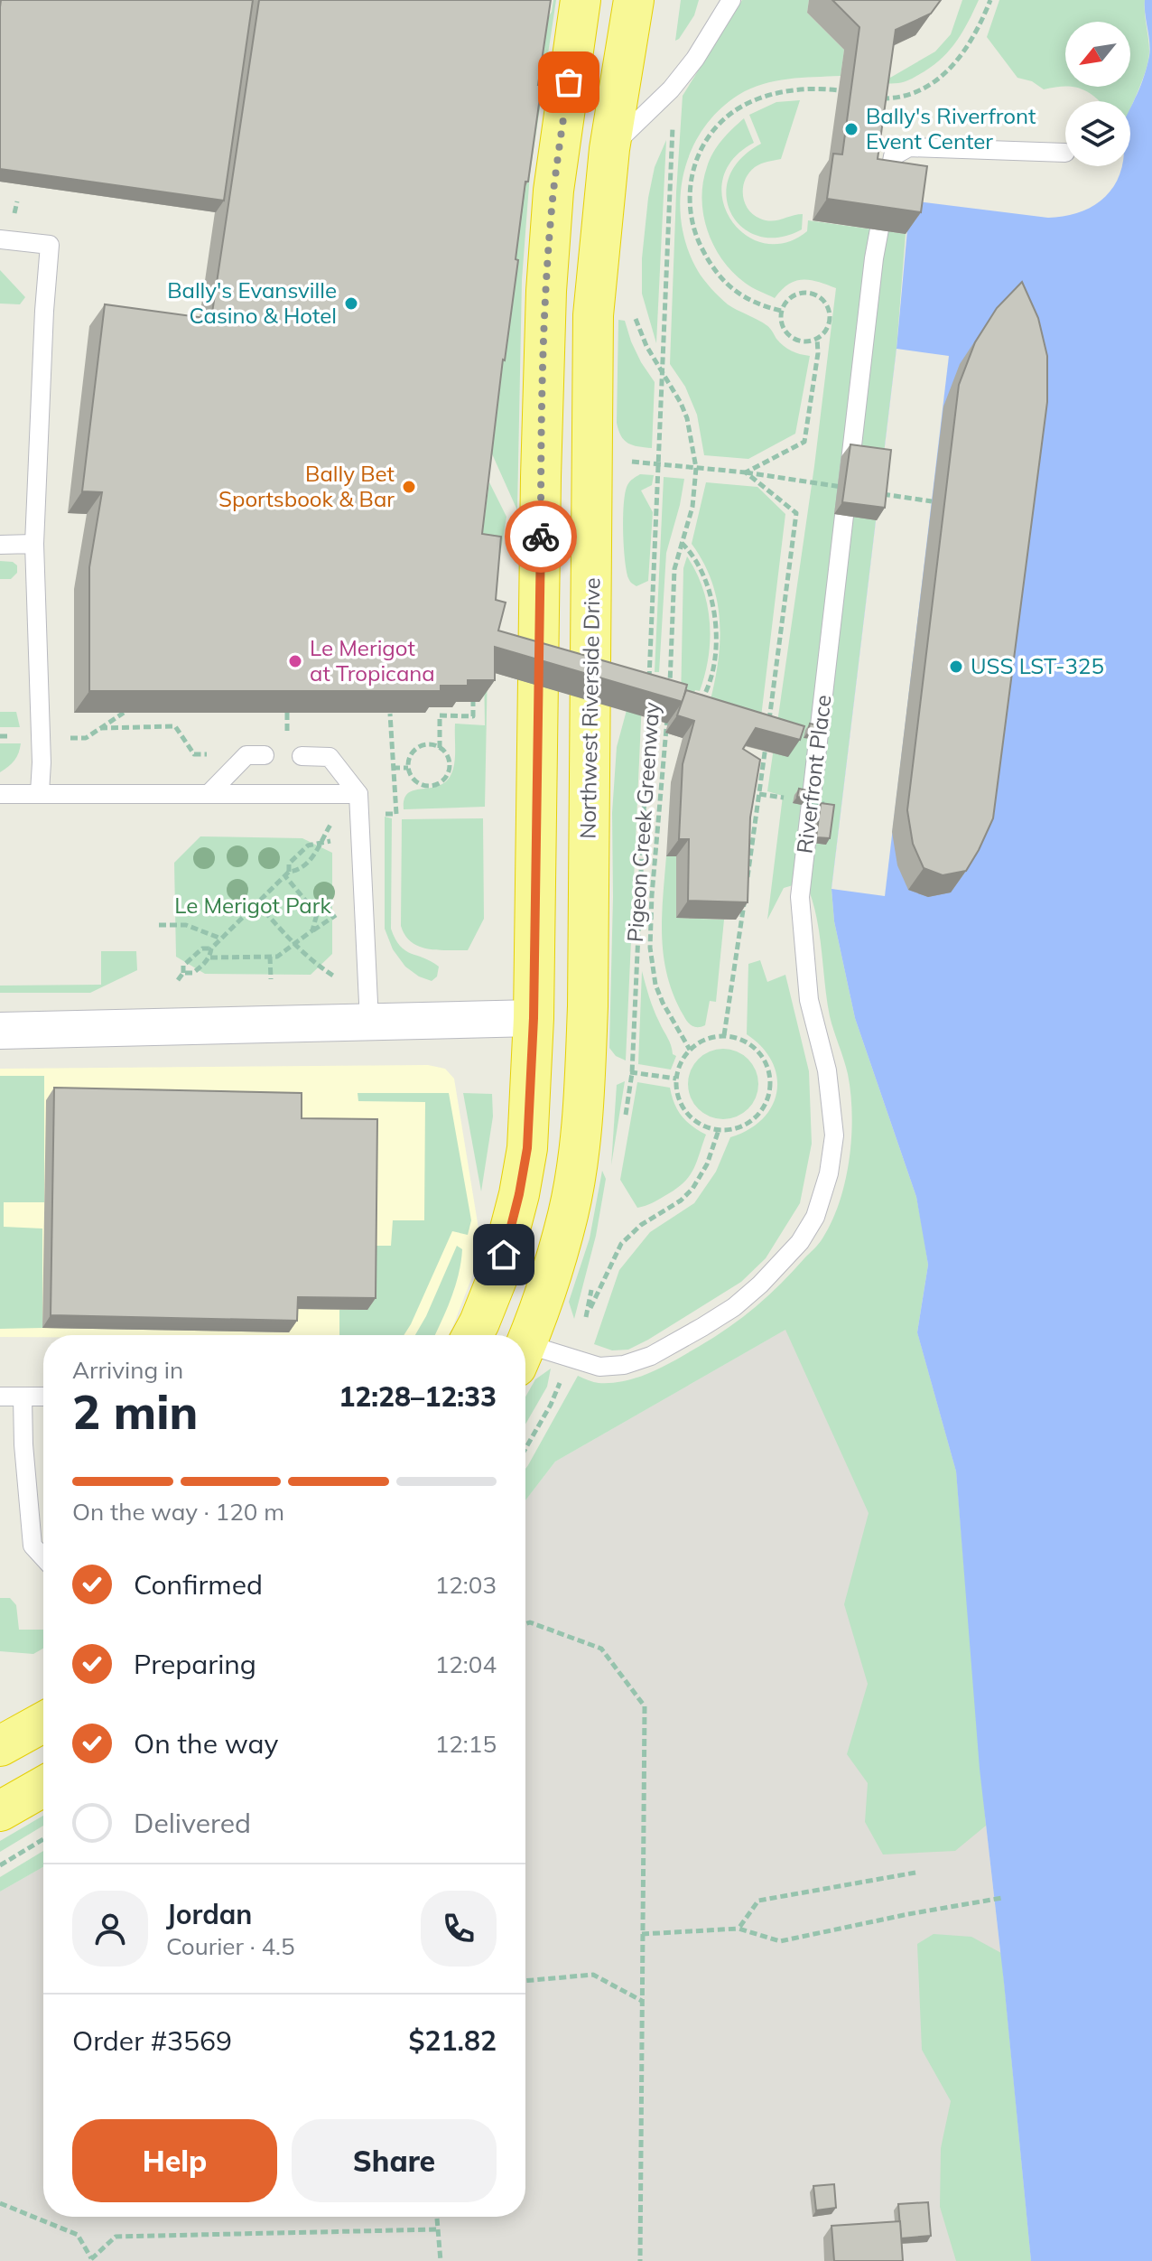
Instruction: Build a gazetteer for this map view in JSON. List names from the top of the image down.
{
  "streets": {
    "highway": ["Northwest Riverside Drive"],
    "lane": ["Riverfront Place"],
    "path": ["Pigeon Creek Greenway"]
  },
  "parks": ["Le Merigot Park"],
  "places": [
    "Bally's Riverfront Event Center",
    "Bally's Evansville Casino & Hotel",
    "Bally Bet Sportsbook & Bar",
    "Le Merigot at Tropicana",
    "USS LST-325"
  ],
  "north": "bottom left",
  "page": {
    "heading": ["2 min", "Arriving in", "12:28–12:33"],
    "panel": [
      "Jordan",
      "Courier · 4.5",
      "Order #3569",
      "$21.82"
    ],
    "bar": "On the way · 120 m",
    "list": [
      ["Confirmed", "12:03"],
      ["Preparing", "12:04"],
      ["On the way", "12:15"],
      "Delivered"
    ],
    "buttons": ["Help", "Share"]
  }
}
